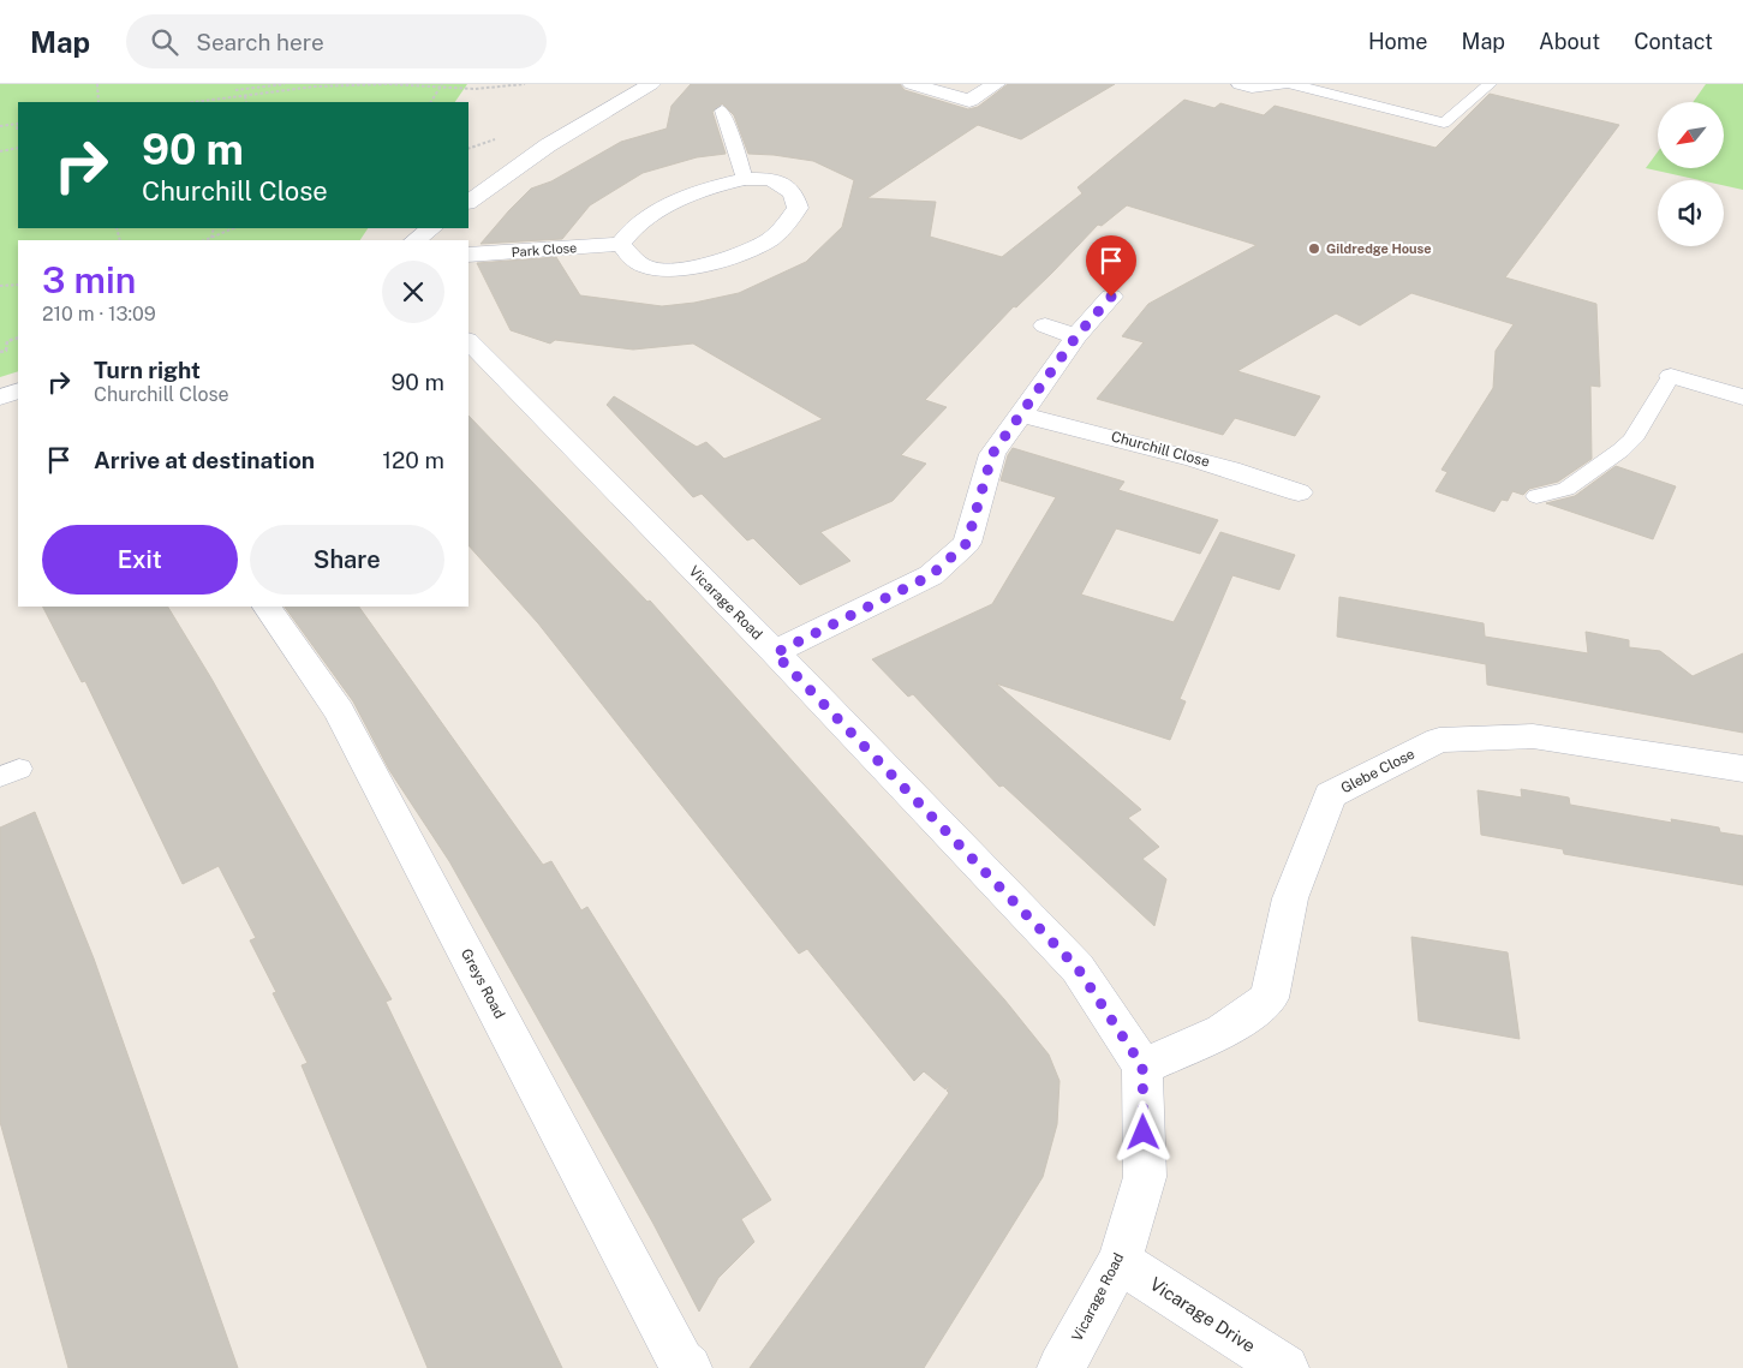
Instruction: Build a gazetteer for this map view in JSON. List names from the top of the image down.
{
  "streets": {
    "street": [
      "Park Close",
      "Churchill Close",
      "Vicarage Road",
      "Glebe Close",
      "Greys Road",
      "Vicarage Drive"
    ]
  },
  "crossings": [
    ["Vicarage Road", "Glebe Close"],
    ["Vicarage Road", "Vicarage Drive"]
  ],
  "places": ["Gildredge House"],
  "north": "bottom left",
  "page": {
    "header": "Map",
    "search": "Search here",
    "nav": [
      "Home",
      "Map",
      "About",
      "Contact"
    ],
    "turn": ["90 m", "Churchill Close"],
    "heading": ["3 min", "210 m · 13:09"],
    "list": [
      {
        "name": "Turn right",
        "note": "Churchill Close",
        "value": "90 m"
      },
      {
        "name": "Arrive at destination",
        "value": "120 m"
      }
    ],
    "buttons": ["Exit", "Share"]
  }
}
